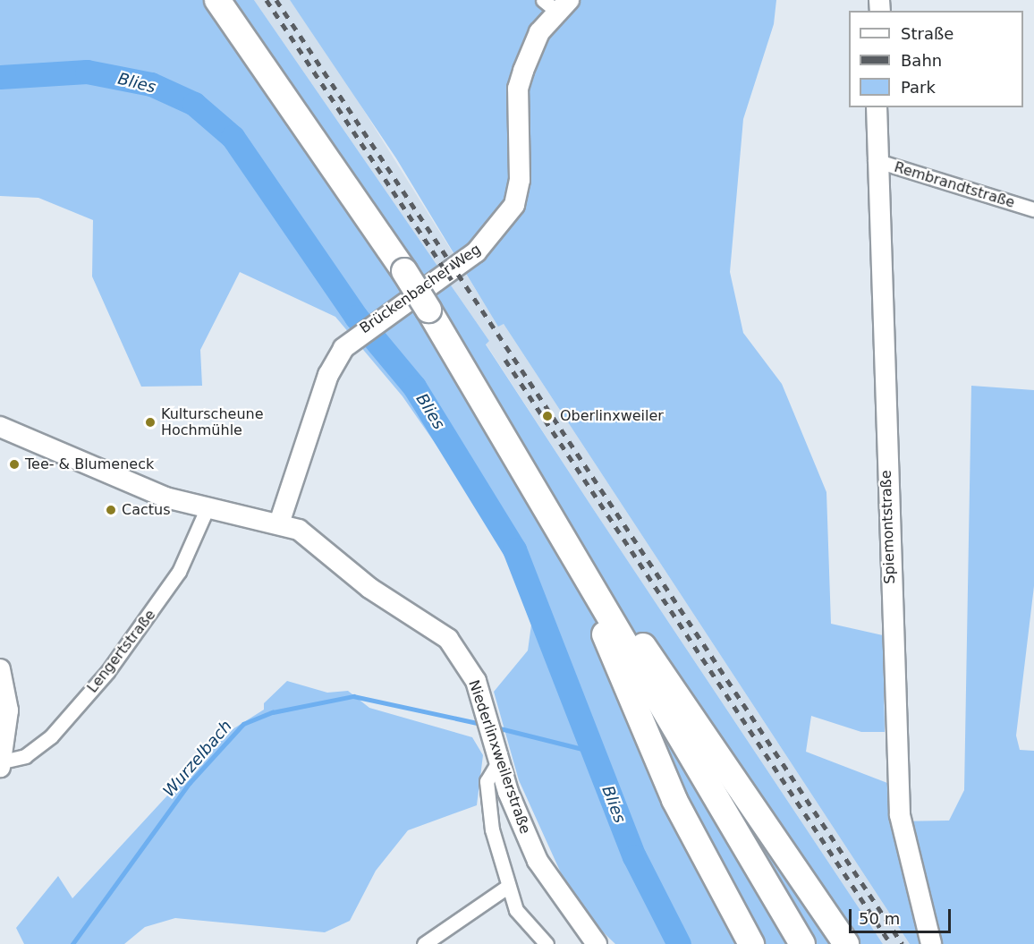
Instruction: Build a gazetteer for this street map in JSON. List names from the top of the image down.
{
  "streets": {
    "street": [
      "Rembrandtstraße",
      "Brückenbacher Weg",
      "Spiemontstraße",
      "Lengertstraße",
      "Niederlinxweilerstraße"
    ]
  },
  "crossings": [
    ["Rembrandtstraße", "Spiemontstraße"],
    ["Brückenbacher Weg", "Niederlinxweilerstraße"],
    ["Lengertstraße", "Niederlinxweilerstraße"]
  ],
  "water": ["Blies", "Wurzelbach"],
  "places": [
    "Oberlinxweiler",
    "Kulturscheune Hochmühle",
    "Tee- & Blumeneck",
    "Cactus"
  ],
  "legend": ["Straße", "Bahn", "Park"],
  "scale_bar": "50 m"
}
